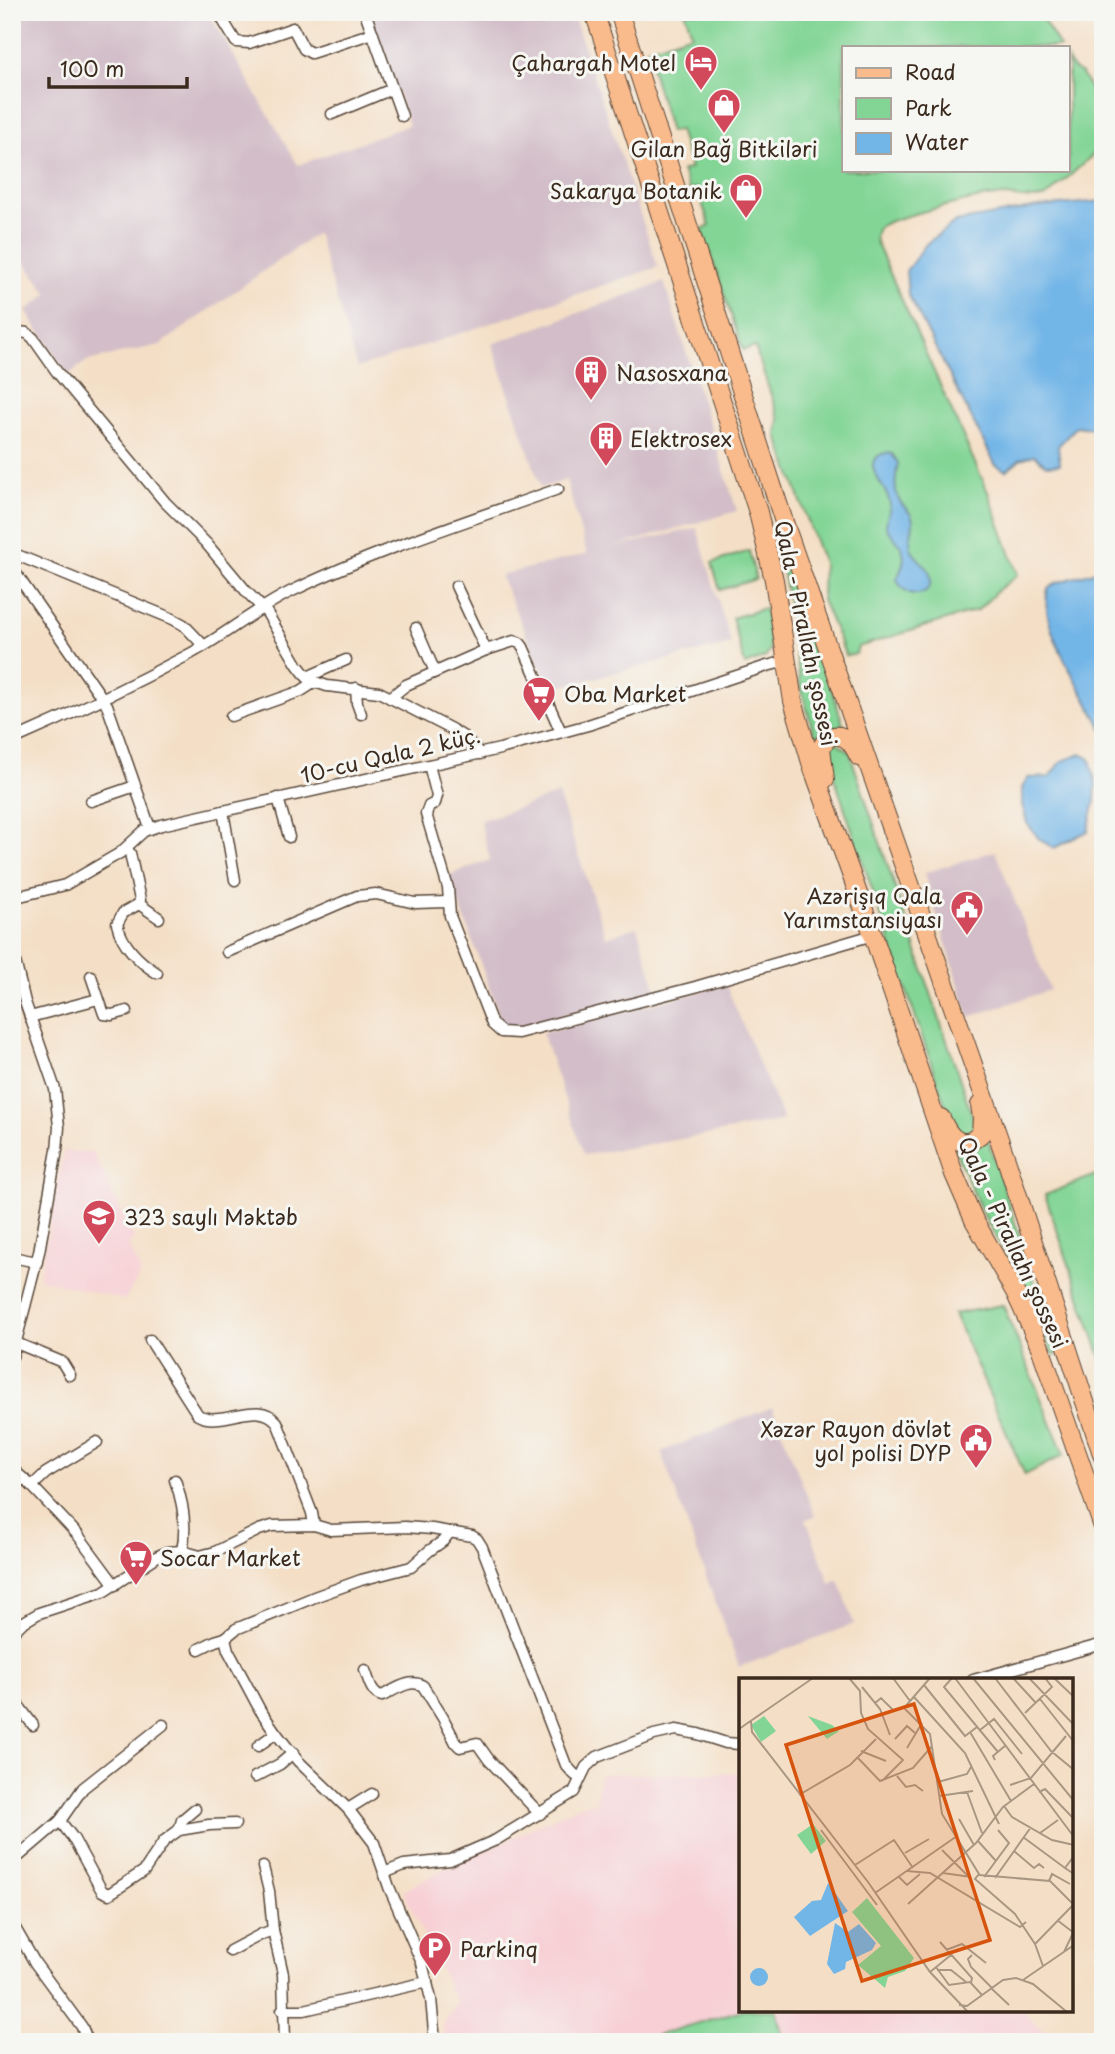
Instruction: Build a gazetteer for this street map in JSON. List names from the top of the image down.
{
  "streets": {
    "main road": ["Qala - Pirallahı şossesi"],
    "street": ["10-cu Qala 2 küç."]
  },
  "crossings": [
    ["Qala - Pirallahı şossesi", "10-cu Qala 2 küç."]
  ],
  "places": {
    "hotel": ["Çahargah Motel"],
    "shop": ["Gilan Bağ Bitkiləri", "Sakarya Botanik"],
    "building": ["Nasosxana", "Elektrosex"],
    "supermarket": ["Oba Market", "Socar Market"],
    "public building": ["Azərişıq Qala Yarımstansiyası", "Xəzər Rayon dövlət yol polisi DYP"],
    "school or university": ["323 saylı Məktəb"],
    "parking": ["Parkinq"]
  },
  "legend": ["Road", "Park", "Water"],
  "scale_bar": "100 m"
}
